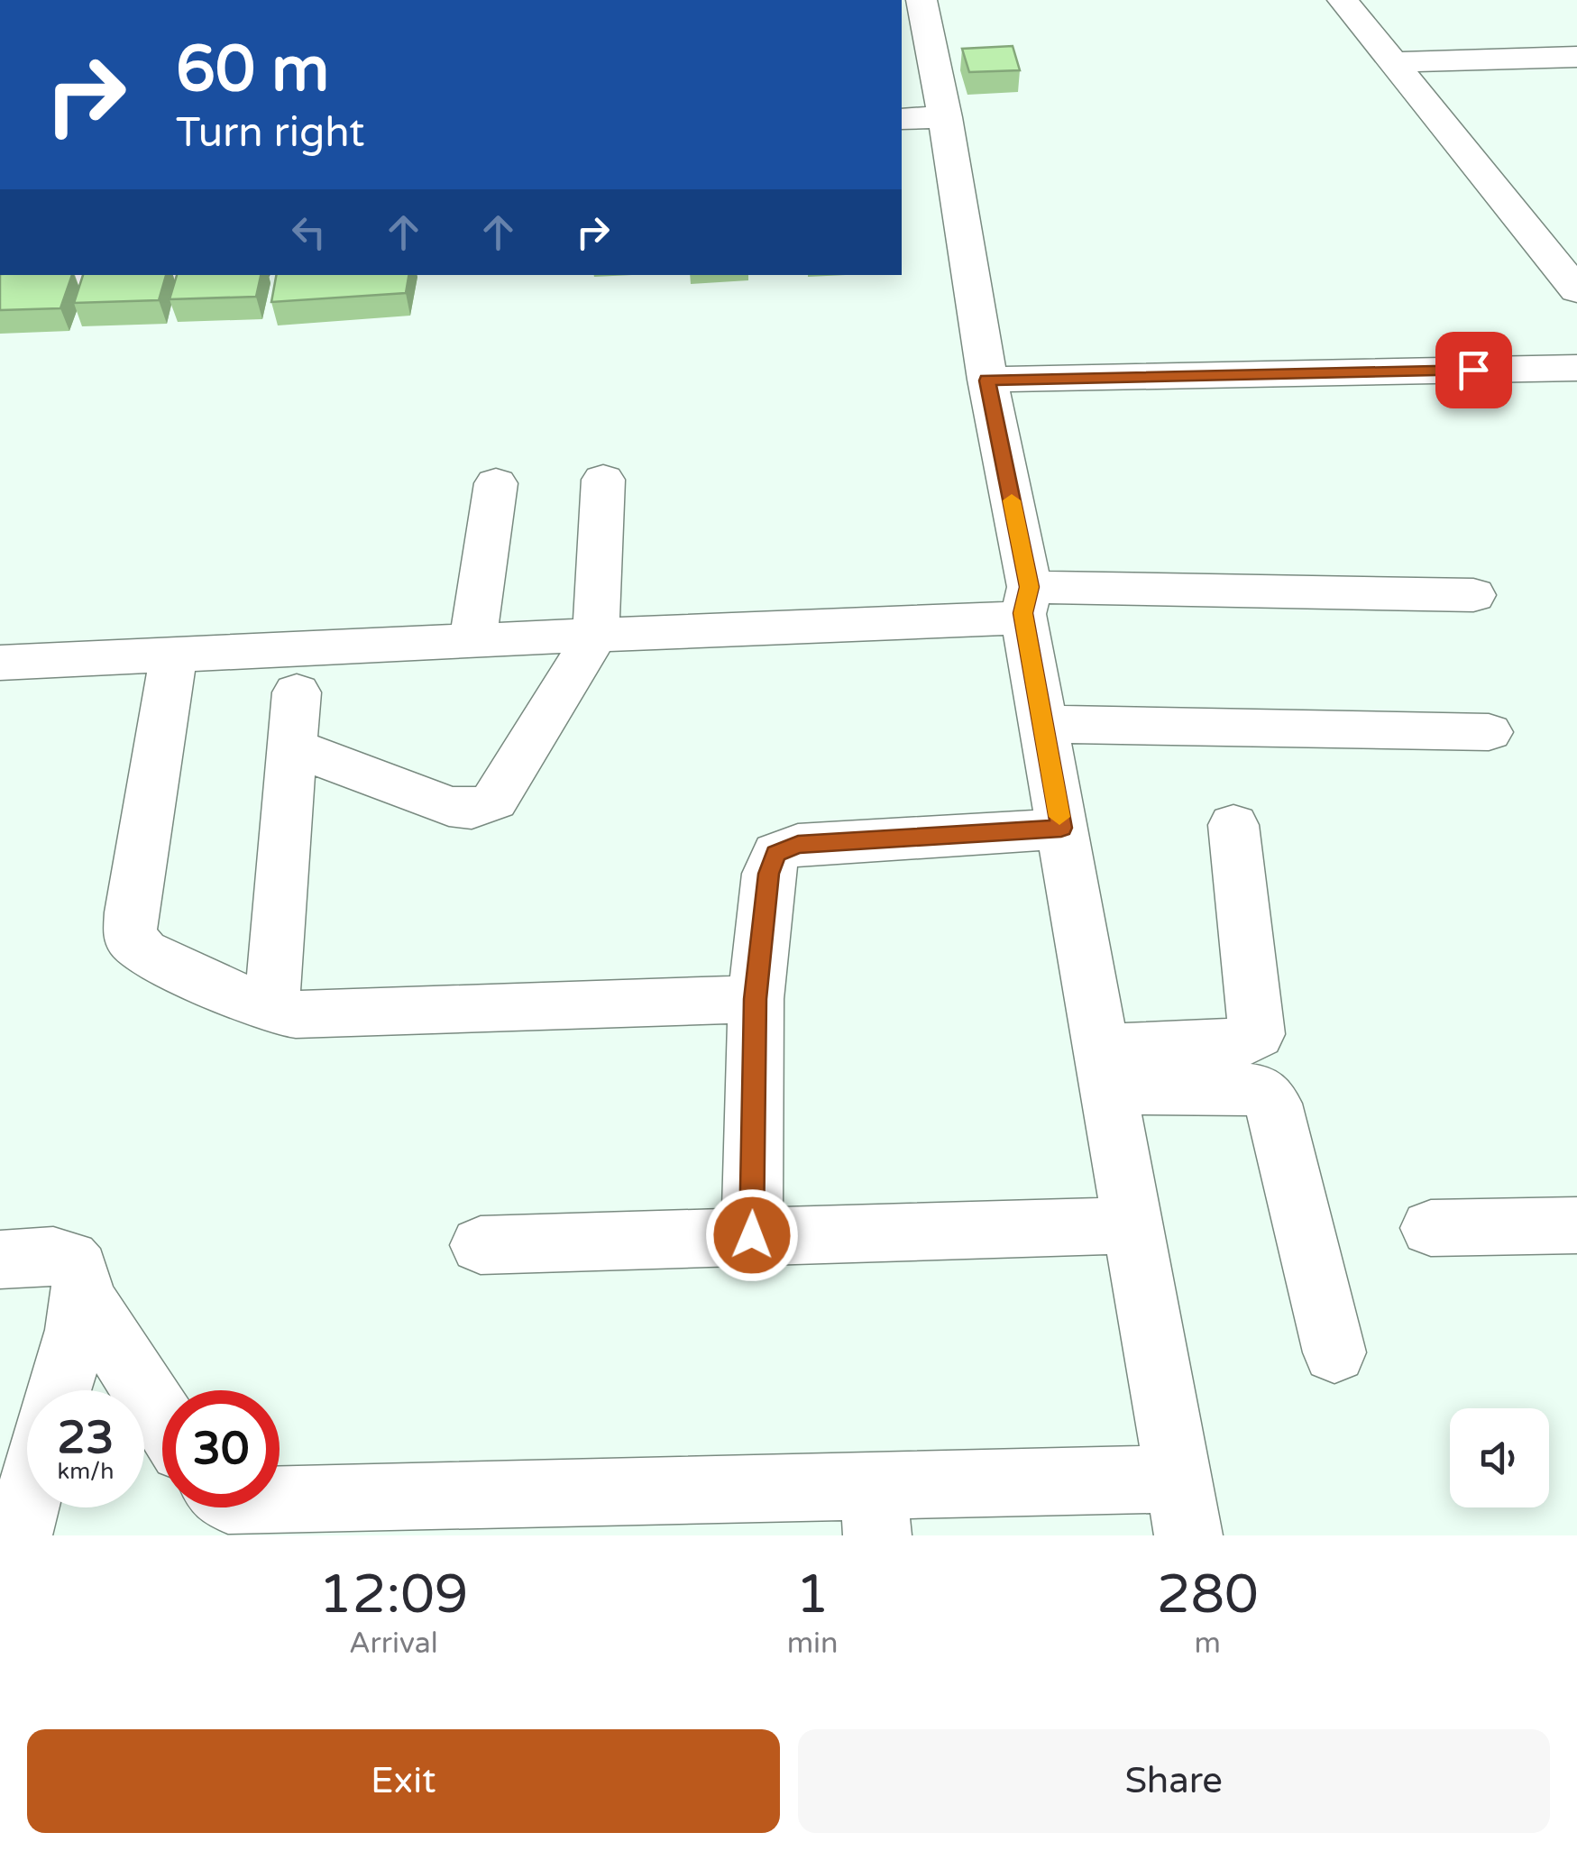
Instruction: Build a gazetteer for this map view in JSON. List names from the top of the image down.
{
  "page": {
    "turn": ["60 m", "Turn right"],
    "speed": "23 km/h",
    "limit": "30",
    "eta": [
      "12:09",
      "Arrival",
      "1",
      "min",
      "280",
      "m"
    ],
    "buttons": ["Exit", "Share"]
  }
}
